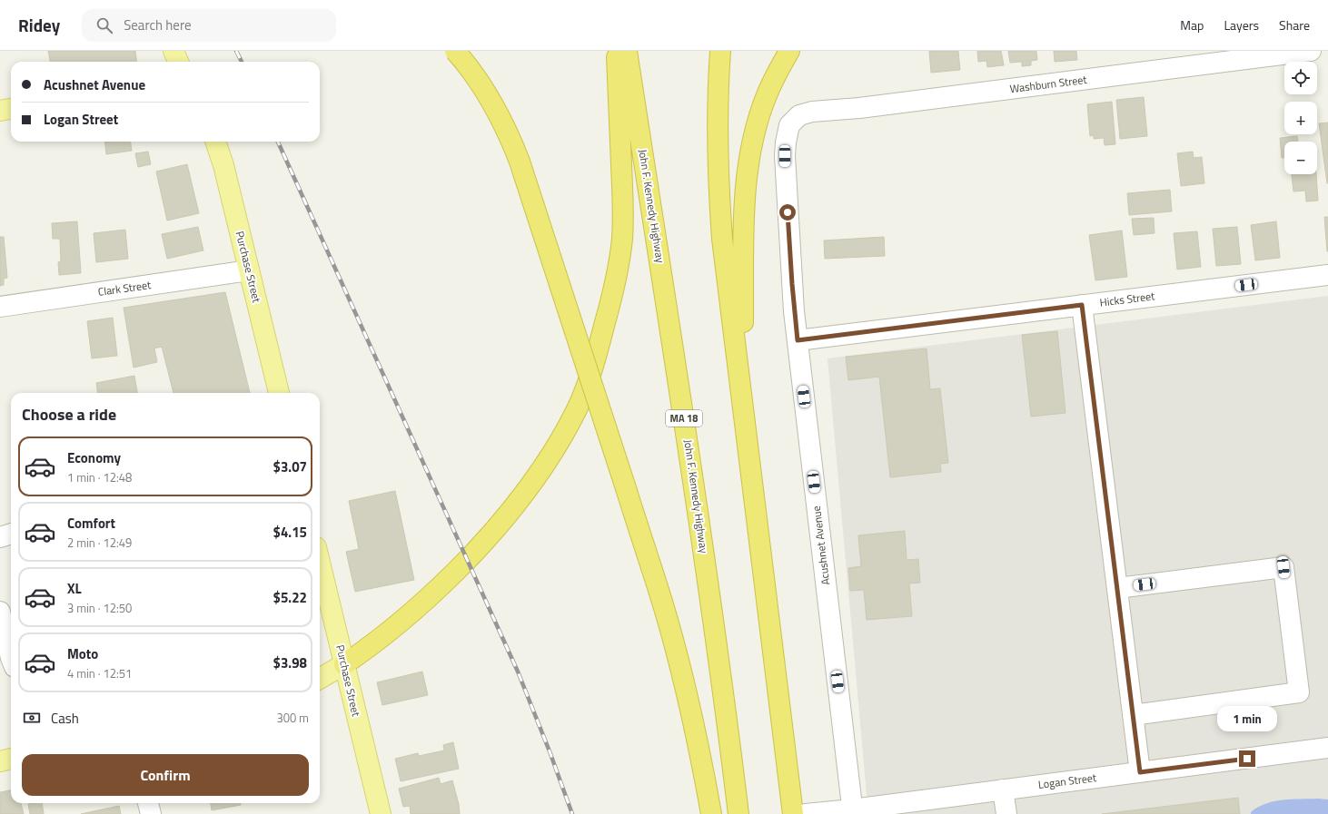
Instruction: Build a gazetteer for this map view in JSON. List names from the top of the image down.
{
  "streets": {
    "highway": ["John F. Kennedy Highway", "MA 18"],
    "main road": ["Purchase Street"],
    "street": [
      "Washburn Street",
      "Clark Street",
      "Hicks Street",
      "Acushnet Avenue",
      "Logan Street"
    ]
  },
  "crossings": [
    ["Washburn Street", "Acushnet Avenue"],
    ["Purchase Street", "Clark Street"],
    ["Hicks Street", "Acushnet Avenue"],
    ["Acushnet Avenue", "Logan Street"]
  ],
  "page": {
    "header": "Ridey",
    "search": "Search here",
    "nav": ["Map", "Layers", "Share"],
    "map_buttons": ["+", "−"],
    "banner": ["Acushnet Avenue", "Logan Street"],
    "heading": "Choose a ride",
    "list": [
      {
        "name": "Economy",
        "note": "1 min · 12:48",
        "value": "$3.07"
      },
      {
        "name": "Comfort",
        "note": "2 min · 12:49",
        "value": "$4.15"
      },
      {
        "name": "XL",
        "note": "3 min · 12:50",
        "value": "$5.22"
      },
      {
        "name": "Moto",
        "note": "4 min · 12:51",
        "value": "$3.98"
      }
    ],
    "pay": ["Cash", "300 m"],
    "bubble": "1 min",
    "buttons": "Confirm"
  }
}
